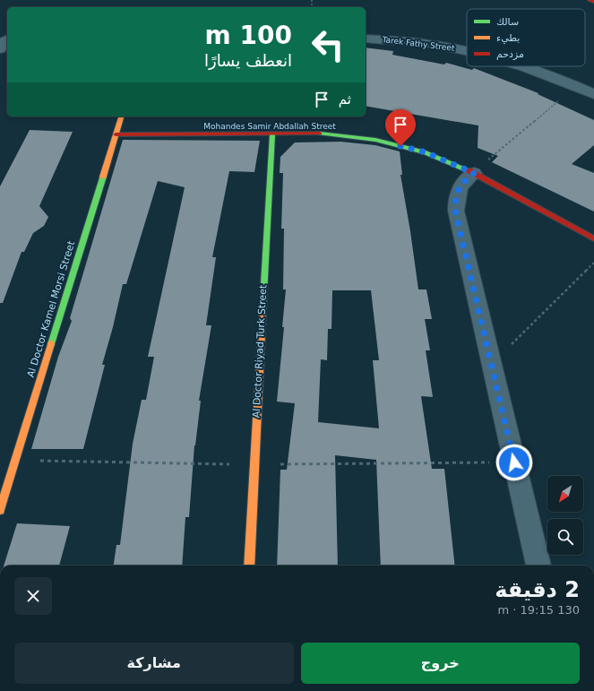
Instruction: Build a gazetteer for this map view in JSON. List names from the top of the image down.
{
  "streets": {
    "street": [
      "Tarek Fathy Street",
      "Mohandes Samir Abdallah Street",
      "Al Doctor Kamel Morsi Street",
      "Al Doctor Riyad Turk Street"
    ]
  },
  "crossings": [
    ["Mohandes Samir Abdallah Street", "Al Doctor Kamel Morsi Street"],
    ["Mohandes Samir Abdallah Street", "Al Doctor Riyad Turk Street"]
  ],
  "legend": ["سالك", "بطيء", "مزدحم"],
  "north": "bottom left",
  "page": {
    "turn": ["100 m", "انعطف يسارًا"],
    "then": "ثم",
    "heading": ["2 دقيقة", "130 m · 19:15"],
    "buttons": ["خروج", "مشاركة"]
  }
}
